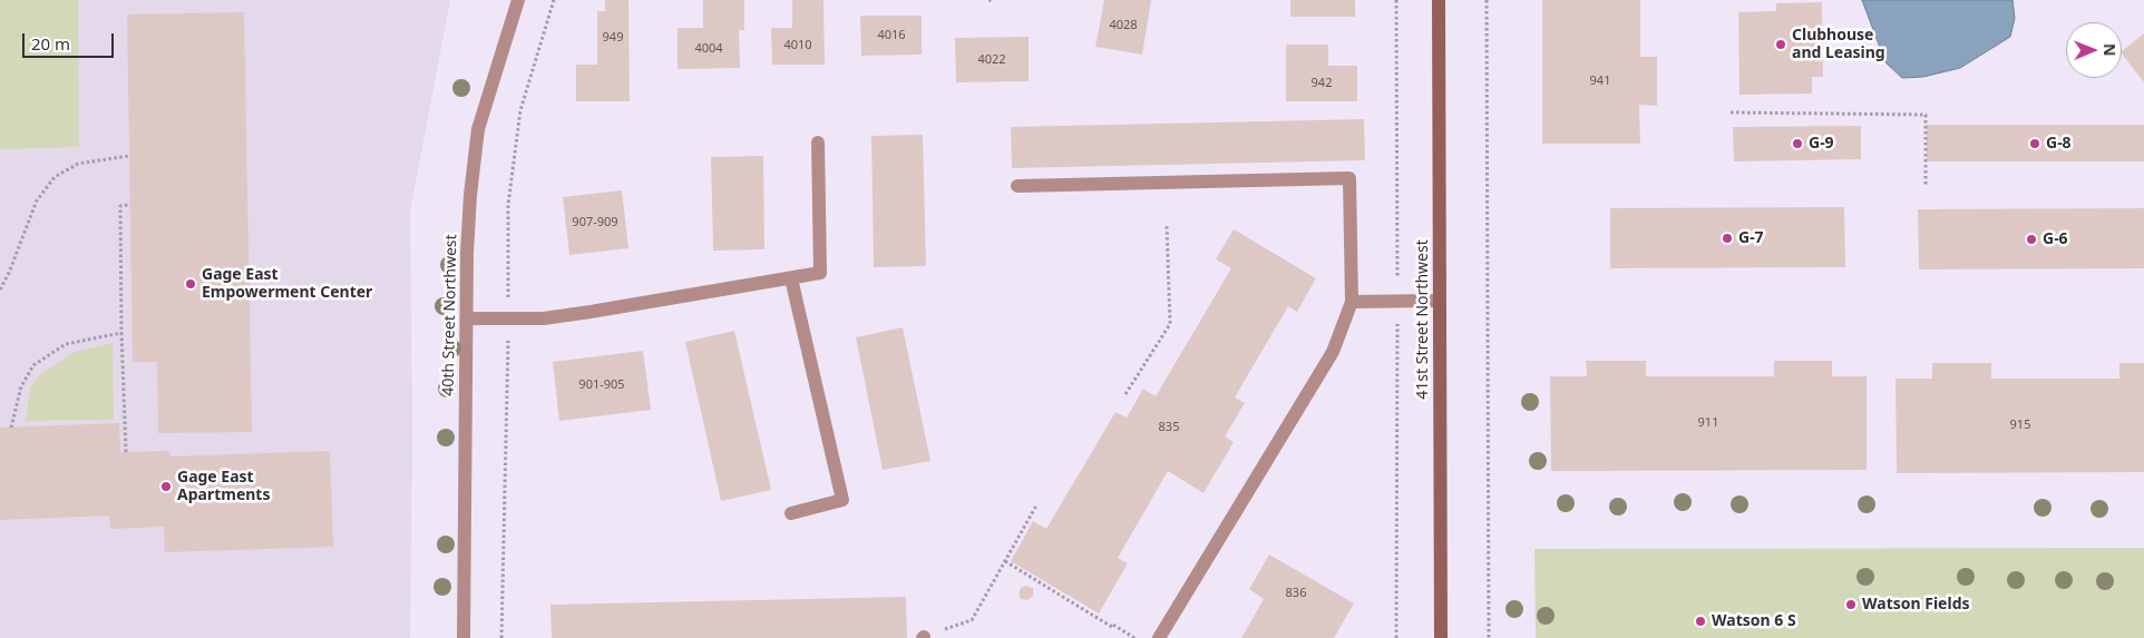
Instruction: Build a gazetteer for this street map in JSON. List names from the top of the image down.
{
  "streets": {
    "main road": ["41st Street Northwest"],
    "street": ["40th Street Northwest"]
  },
  "places": [
    "Clubhouse and Leasing",
    "G-9",
    "G-8",
    "G-7",
    "G-6",
    "Gage East Empowerment Center",
    "Gage East Apartments",
    "Watson Fields",
    "Watson 6 S"
  ],
  "house_numbers": [
    "4028",
    "4016",
    "949",
    "4010",
    "4004",
    "4022",
    "941",
    "942",
    "907-909",
    "901-905",
    "911",
    "915",
    "835",
    "836"
  ],
  "scale_bar": "20 m",
  "north": "right"
}
